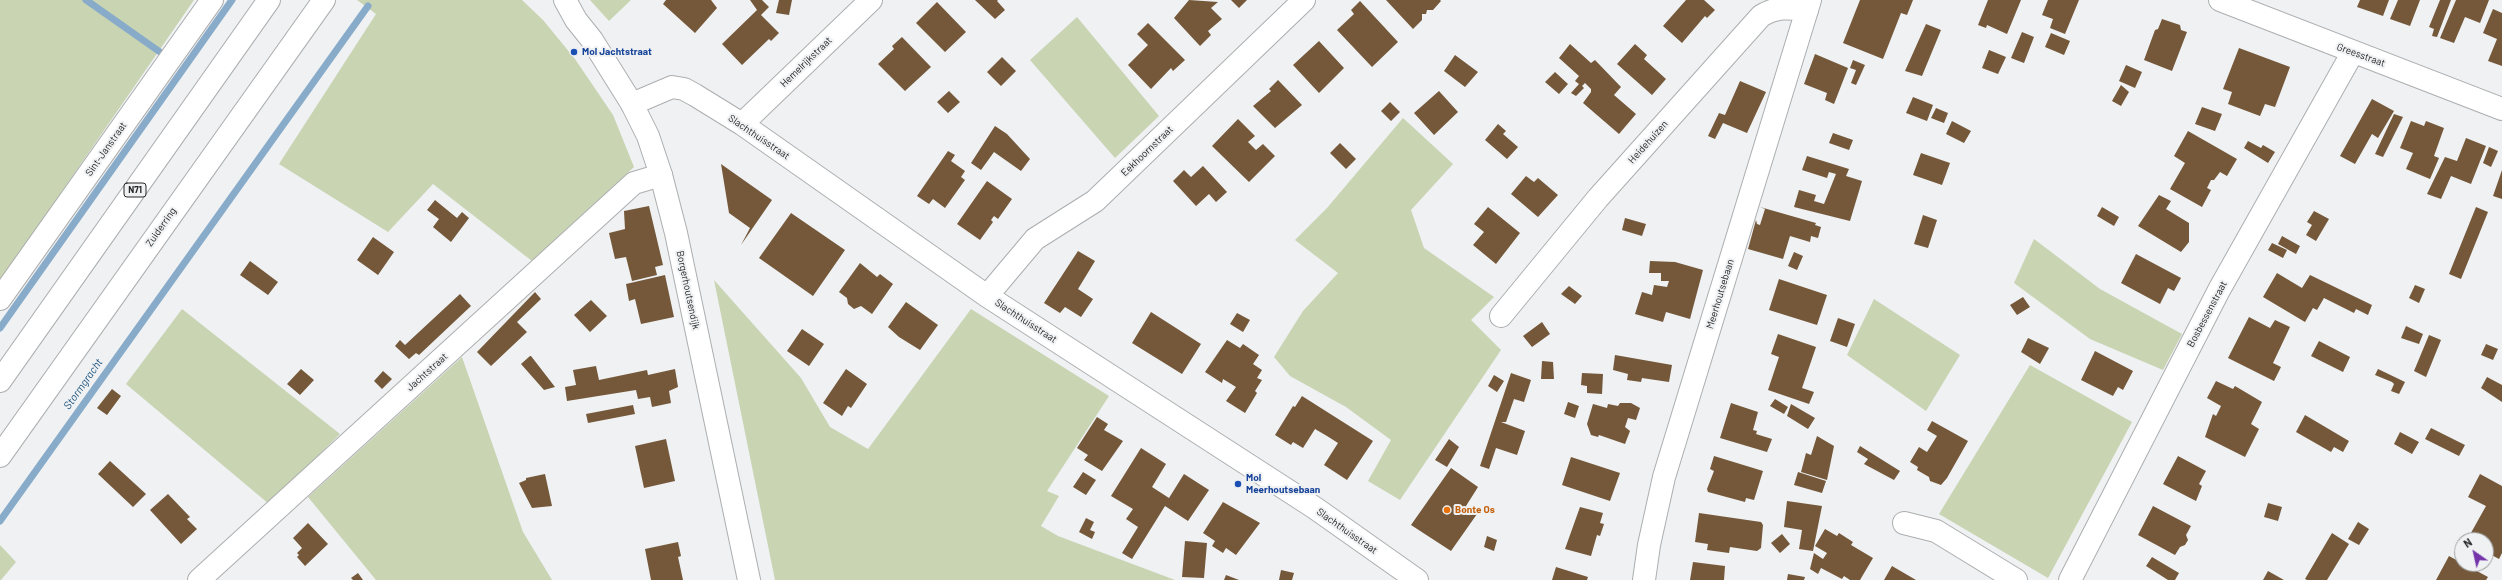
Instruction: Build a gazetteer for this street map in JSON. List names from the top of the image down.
{
  "streets": {
    "main road": [
      "Greesstraat",
      "Hemelrijkstraat",
      "Slachthuisstraat",
      "Heidehuizen",
      "Sint-Janstraat",
      "Eekhoornstraat",
      "N71",
      "Zuiderring",
      "Borgerhoutsendijk",
      "Meerhoutsebaan",
      "Bosbessenstraat",
      "Jachtstraat"
    ]
  },
  "crossings": [
    ["Greesstraat", "Bosbessenstraat"],
    ["Hemelrijkstraat", "Slachthuisstraat"],
    ["Slachthuisstraat", "Eekhoornstraat"],
    ["Slachthuisstraat", "Borgerhoutsendijk"],
    ["Heidehuizen", "Meerhoutsebaan"],
    ["Borgerhoutsendijk", "Jachtstraat"]
  ],
  "water": ["Stormgracht"],
  "places": ["Mol Jachtstraat", "Mol Meerhoutsebaan", "Bonte Os"],
  "north": "top left"
}
